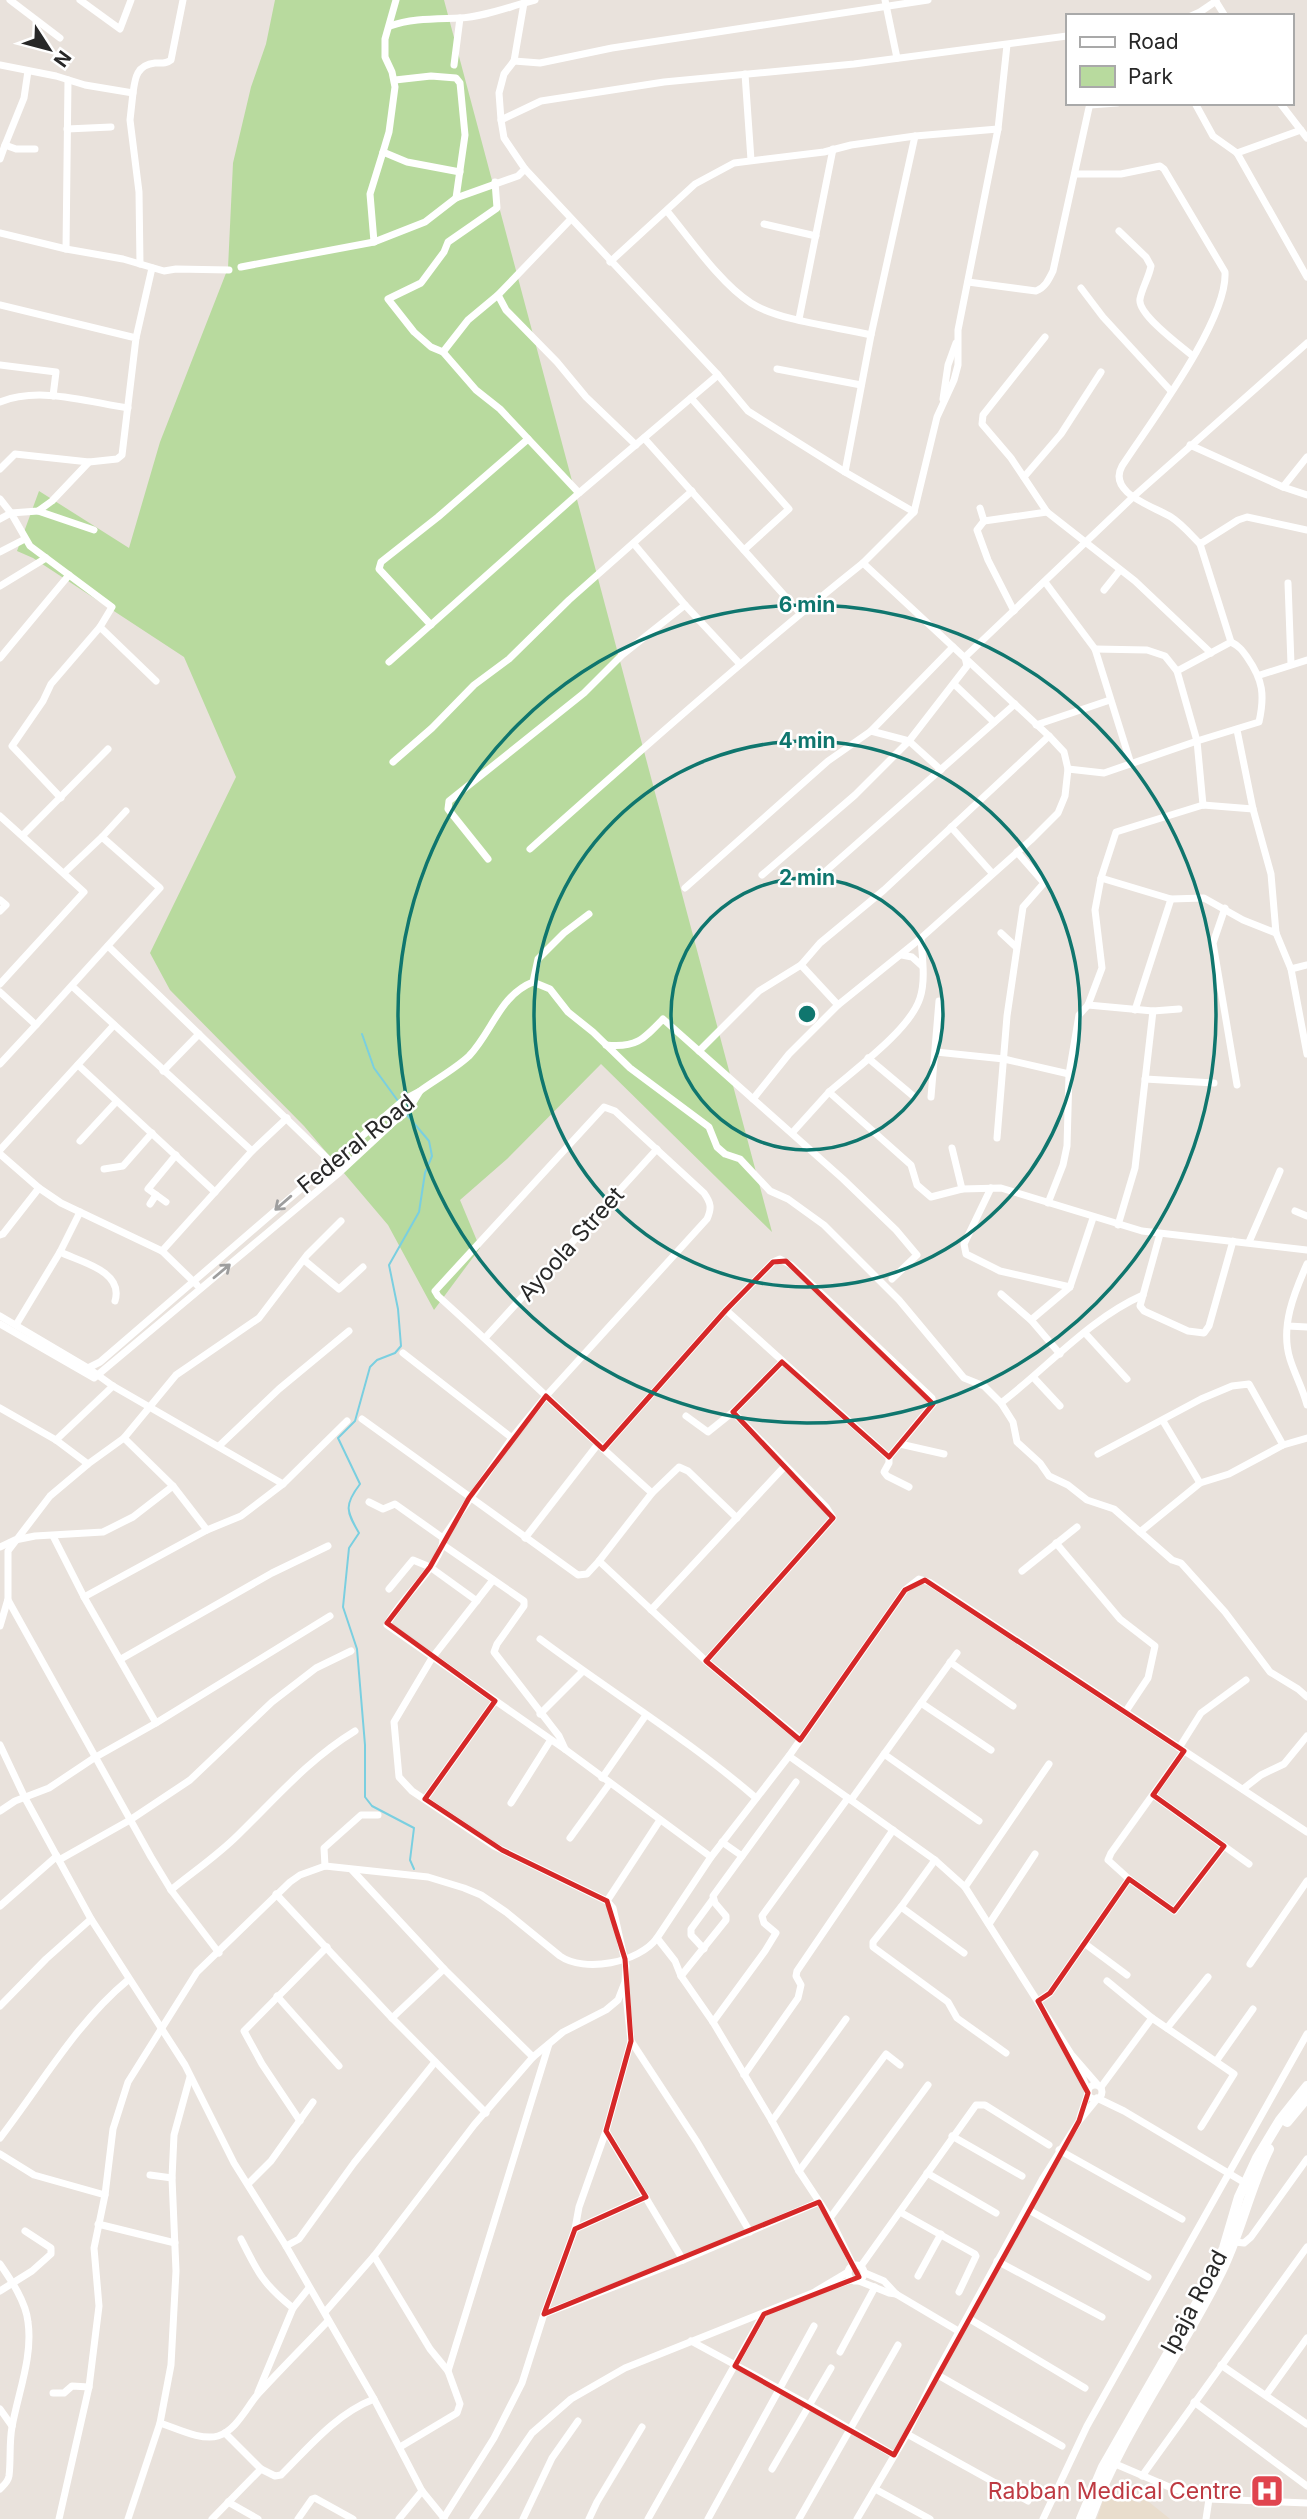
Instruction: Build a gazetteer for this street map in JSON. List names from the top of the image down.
{
  "streets": {
    "main road": ["Ipaja Road"],
    "street": ["Federal Road", "Ayoola Street"]
  },
  "places": {
    "hospital": ["Rabban Medical Centre"]
  },
  "legend": ["Road", "Park"],
  "north": "bottom right",
  "rings": ["6 min", "4 min", "2 min"]
}
